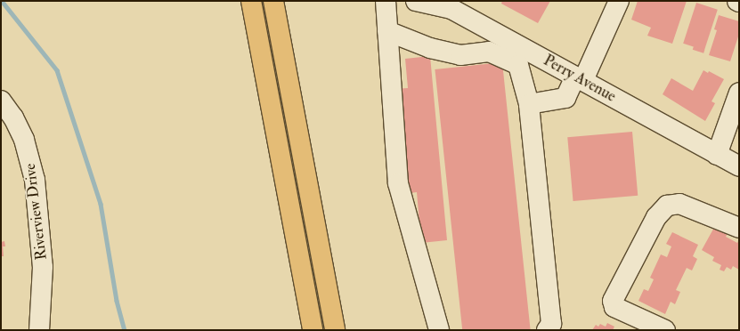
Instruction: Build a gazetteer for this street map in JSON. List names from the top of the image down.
{
  "streets": {
    "street": ["Perry Avenue", "Riverview Drive"]
  }
}
